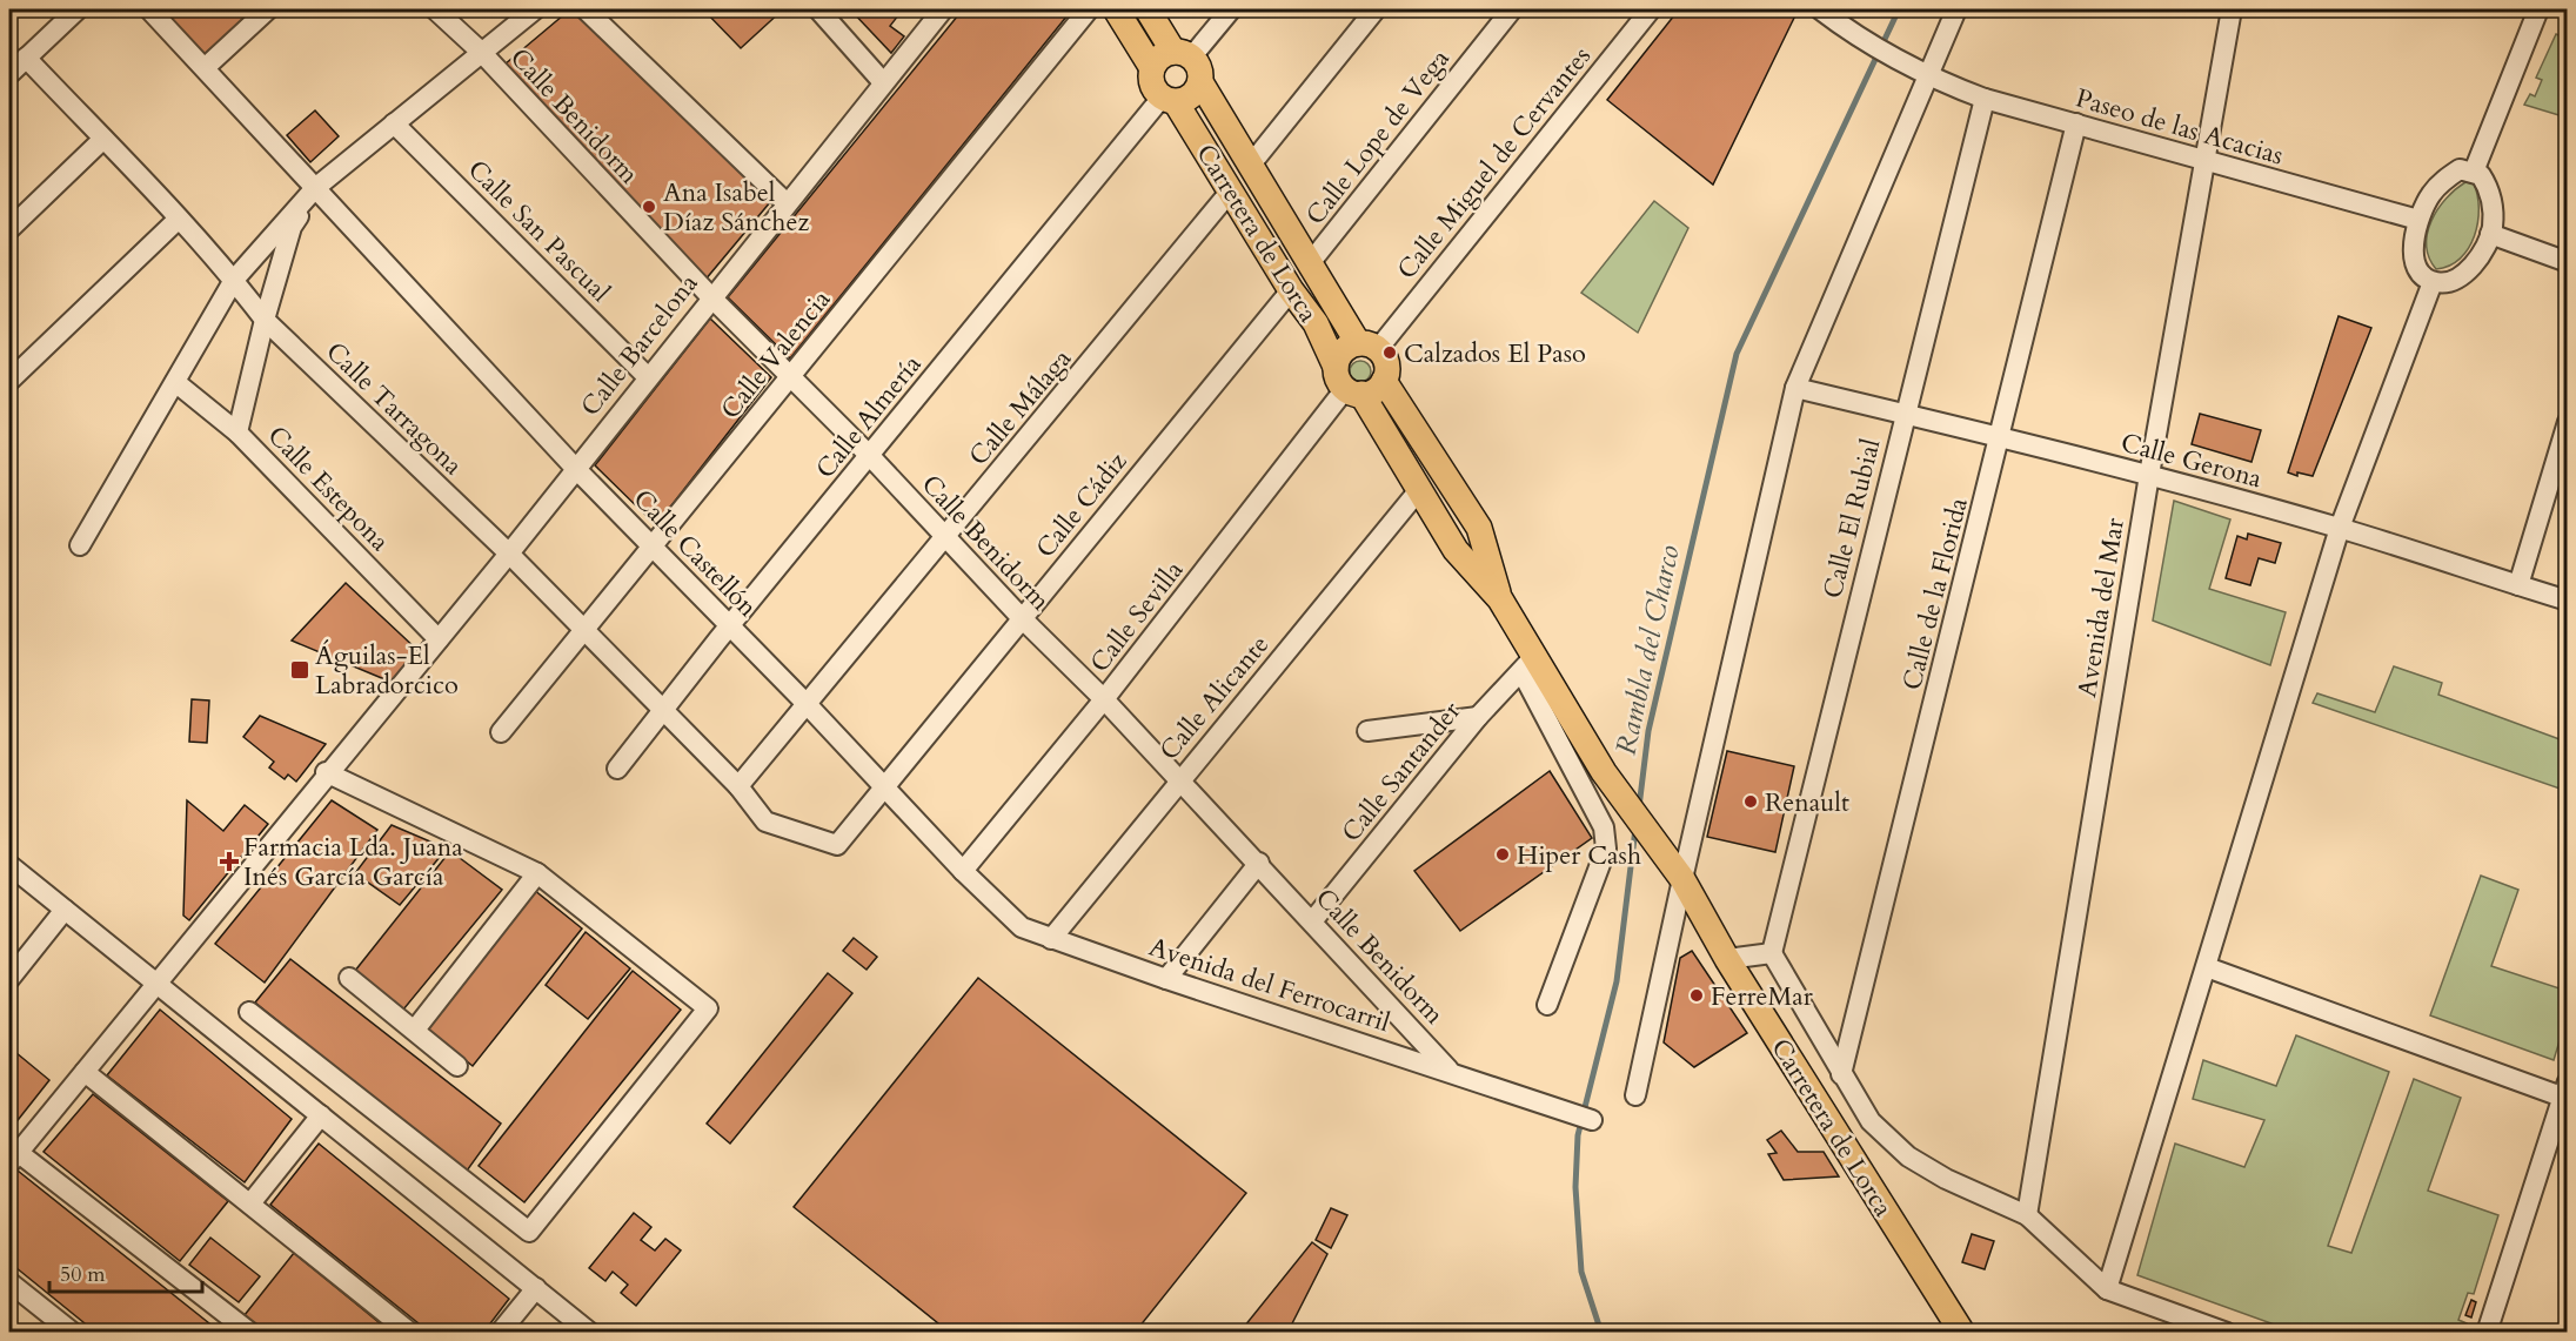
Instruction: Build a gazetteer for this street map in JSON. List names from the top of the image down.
{
  "streets": {
    "main road": ["Carretera de Lorca"],
    "street": [
      "Calle Benidorm",
      "Paseo de las Acacias",
      "Calle Lope de Vega",
      "Calle Miguel de Cervantes",
      "Calle San Pascual",
      "Calle Barcelona",
      "Calle Valencia",
      "Calle Málaga",
      "Calle Tarragona",
      "Calle Almería",
      "Calle Gerona",
      "Calle Estepona",
      "Calle Cádiz",
      "Calle El Rubial",
      "Calle Castellón",
      "Calle de la Florida",
      "Avenida del Mar",
      "Calle Sevilla",
      "Calle Alicante",
      "Calle Santander",
      "Avenida del Ferrocarril"
    ]
  },
  "crossings": [
    ["Calle Benidorm", "Calle Barcelona"],
    ["Calle Benidorm", "Calle Valencia"],
    ["Calle Benidorm", "Calle Málaga"],
    ["Calle Benidorm", "Calle Almería"],
    ["Calle Benidorm", "Calle Cádiz"],
    ["Calle Benidorm", "Calle Sevilla"],
    ["Calle Benidorm", "Calle Alicante"],
    ["Calle Benidorm", "Calle Santander"],
    ["Calle Benidorm", "Avenida del Ferrocarril"],
    ["Paseo de las Acacias", "Calle El Rubial"],
    ["Paseo de las Acacias", "Calle de la Florida"],
    ["Paseo de las Acacias", "Avenida del Mar"],
    ["Calle Lope de Vega", "Carretera de Lorca"],
    ["Calle Miguel de Cervantes", "Carretera de Lorca"],
    ["Calle Miguel de Cervantes", "Calle Sevilla"],
    ["Calle San Pascual", "Calle Barcelona"],
    ["Carretera de Lorca", "Calle Málaga"],
    ["Carretera de Lorca", "Calle Almería"],
    ["Carretera de Lorca", "Calle Cádiz"],
    ["Carretera de Lorca", "Calle Sevilla"],
    ["Carretera de Lorca", "Calle Alicante"],
    ["Carretera de Lorca", "Calle Santander"],
    ["Calle Barcelona", "Calle Tarragona"],
    ["Calle Barcelona", "Calle Estepona"],
    ["Calle Barcelona", "Calle Castellón"],
    ["Calle Valencia", "Calle Tarragona"],
    ["Calle Valencia", "Calle Castellón"],
    ["Calle Málaga", "Calle Tarragona"],
    ["Calle Málaga", "Calle Castellón"],
    ["Calle Tarragona", "Calle Almería"],
    ["Calle Tarragona", "Calle Cádiz"],
    ["Calle Tarragona", "Calle Castellón"],
    ["Calle Almería", "Calle Castellón"],
    ["Calle Gerona", "Calle El Rubial"],
    ["Calle Gerona", "Calle de la Florida"],
    ["Calle Gerona", "Avenida del Mar"],
    ["Calle Cádiz", "Calle Castellón"],
    ["Calle Castellón", "Calle Sevilla"],
    ["Calle Castellón", "Calle Alicante"],
    ["Calle Castellón", "Avenida del Ferrocarril"],
    ["Calle Alicante", "Avenida del Ferrocarril"]
  ],
  "water": ["Rambla del Charco"],
  "places": {
    "other": [
      "Ana Isabel Díaz Sánchez",
      "Calzados El Paso",
      "Renault",
      "Hiper Cash",
      "FerreMar"
    ],
    "transit": ["Águilas-El Labradorcico"],
    "health": ["Farmacia Lda. Juana Inés García García"]
  },
  "scale_bar": "50 m"
}
